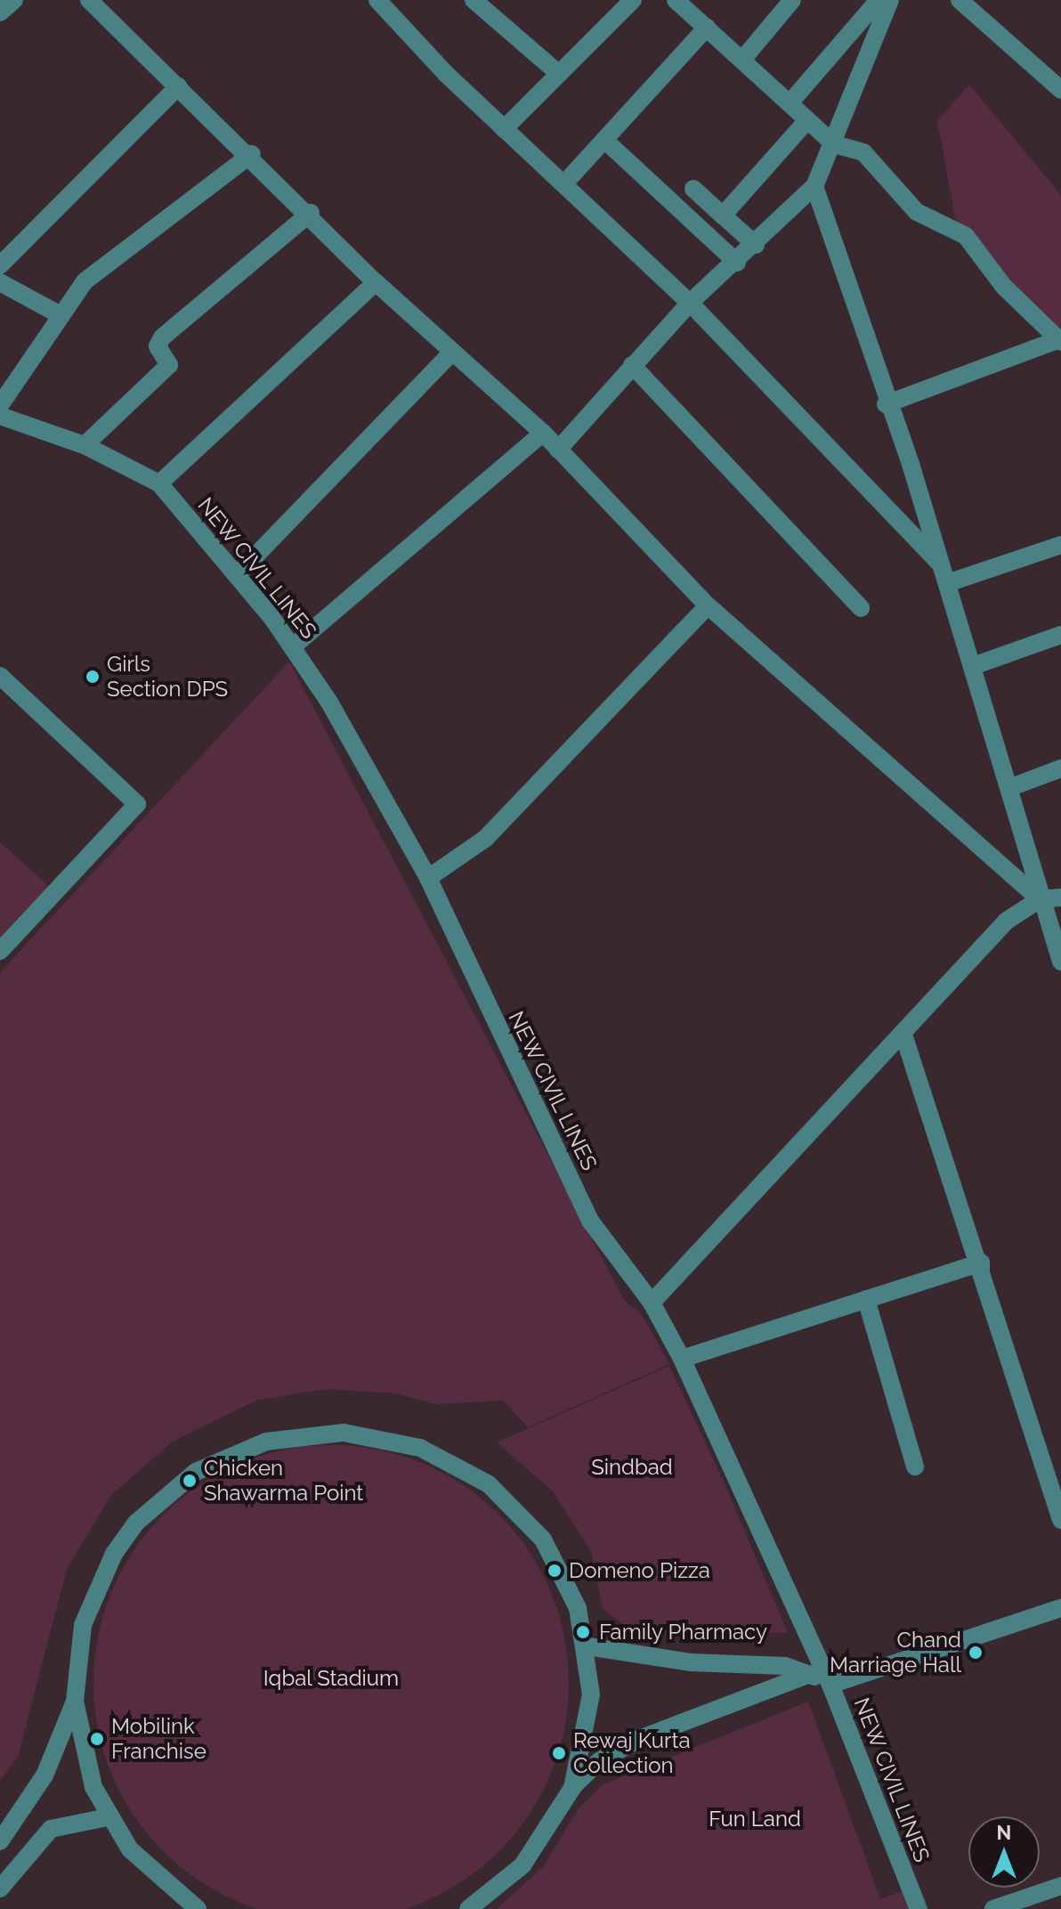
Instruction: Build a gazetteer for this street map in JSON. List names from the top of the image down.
{
  "streets": {
    "street": ["NEW CIVIL LINES"]
  },
  "parks": ["Sindbad", "Iqbal Stadium", "Fun Land"],
  "places": [
    "Girls Section DPS",
    "Chicken Shawarma Point",
    "Domeno Pizza",
    "Family Pharmacy",
    "Chand Marriage Hall",
    "Mobilink Franchise",
    "Rewaj Kurta Collection"
  ],
  "north": "top"
}
